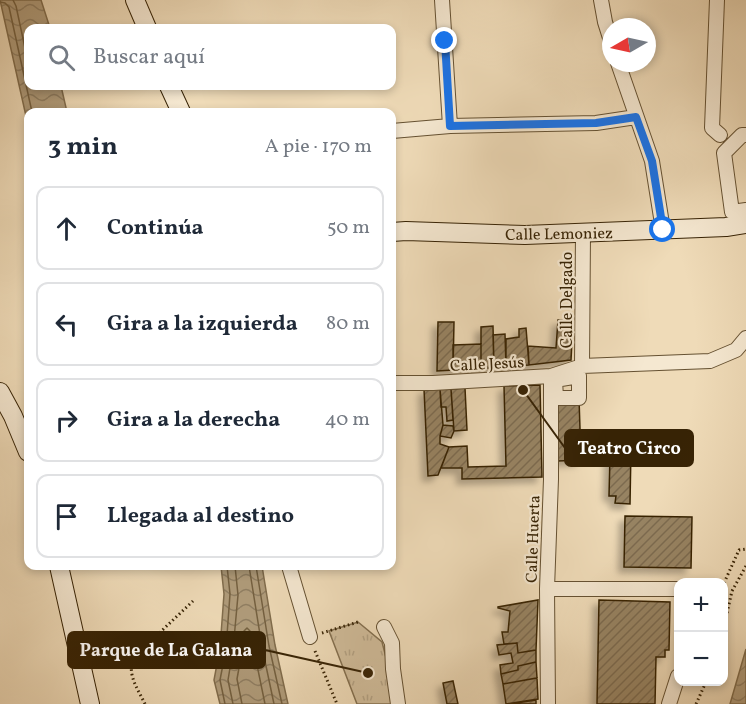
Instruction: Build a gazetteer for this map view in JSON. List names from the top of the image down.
{
  "streets": {
    "street": [
      "Calle Lemoniez",
      "Calle Delgado",
      "Calle Jesús",
      "Calle Huerta"
    ]
  },
  "crossings": [
    ["Calle Lemoniez", "Calle Delgado"],
    ["Calle Delgado", "Calle Jesús"],
    ["Calle Jesús", "Calle Huerta"]
  ],
  "places": ["Teatro Circo", "Parque de La Galana"],
  "north": "left",
  "page": {
    "search": "Buscar aquí",
    "heading": ["3 min", "A pie · 170 m"],
    "list": [
      ["Continúa", "50 m"],
      ["Gira a la izquierda", "80 m"],
      ["Gira a la derecha", "40 m"],
      "Llegada al destino"
    ],
    "map_buttons": ["+", "−"]
  }
}
